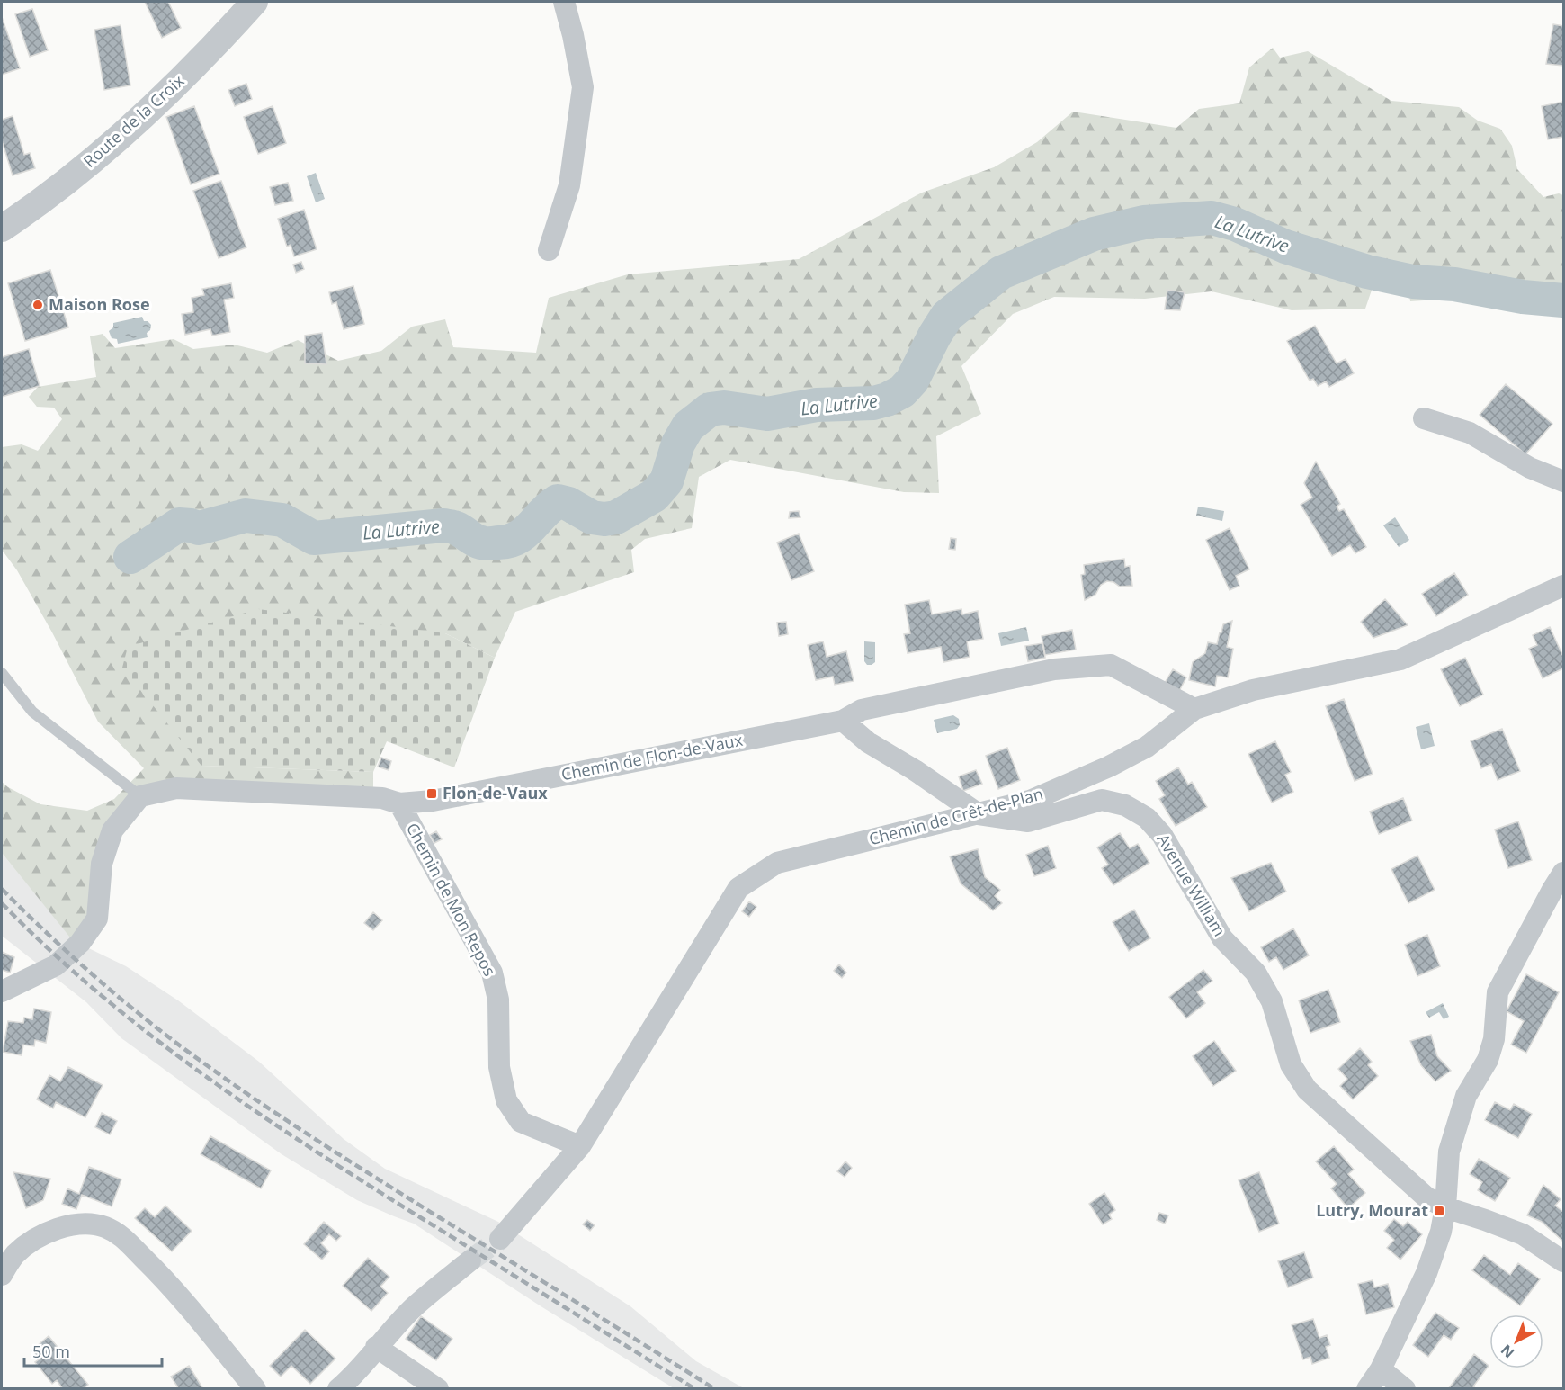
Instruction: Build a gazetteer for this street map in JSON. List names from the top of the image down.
{
  "streets": {
    "street": [
      "Route de la Croix",
      "Chemin de Flon-de-Vaux",
      "Chemin de Crêt-de-Plan",
      "Avenue William",
      "Chemin de Mon Repos"
    ]
  },
  "crossings": [
    ["Chemin de Flon-de-Vaux", "Chemin de Crêt-de-Plan"],
    ["Chemin de Flon-de-Vaux", "Avenue William"],
    ["Chemin de Flon-de-Vaux", "Chemin de Mon Repos"],
    ["Chemin de Crêt-de-Plan", "Avenue William"],
    ["Chemin de Crêt-de-Plan", "Chemin de Mon Repos"]
  ],
  "water": ["La Lutrive"],
  "places": {
    "other": ["Maison Rose"],
    "transit": ["Flon-de-Vaux", "Lutry, Mourat"]
  },
  "scale_bar": "50 m",
  "north": "bottom left"
}
